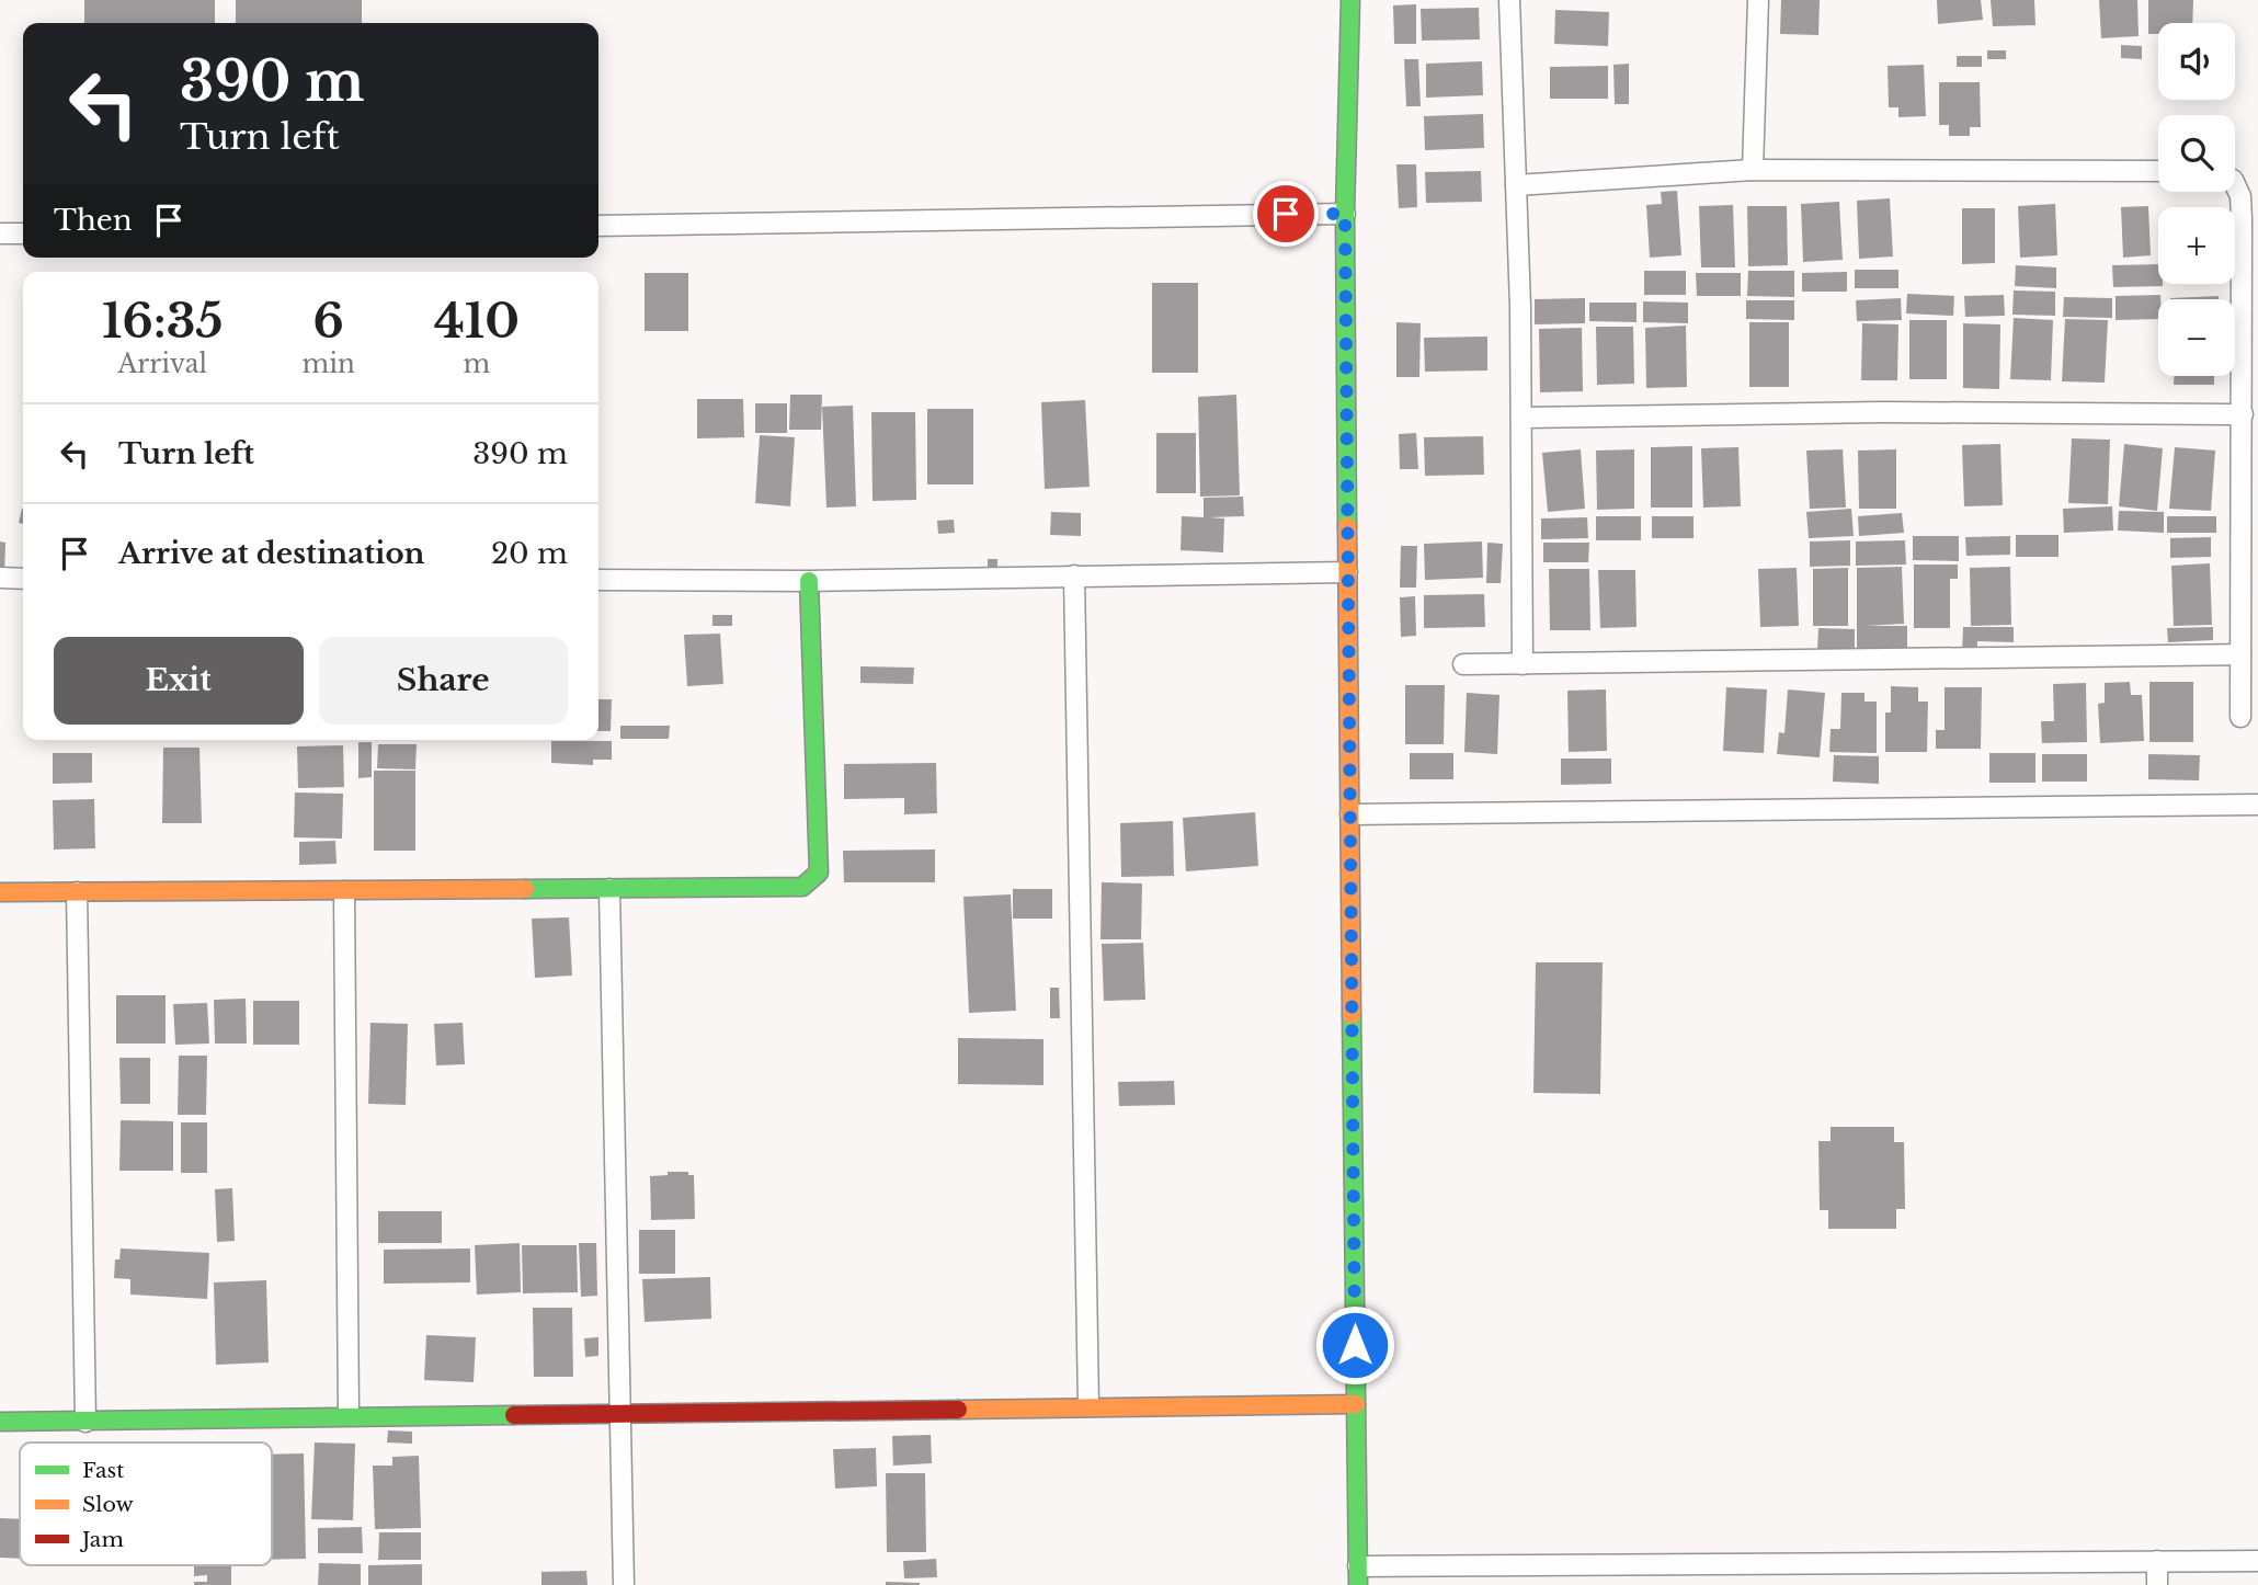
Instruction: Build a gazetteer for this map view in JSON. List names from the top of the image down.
{
  "legend": ["Fast", "Slow", "Jam"],
  "page": {
    "map_buttons": ["+", "−"],
    "turn": ["390 m", "Turn left"],
    "then": "Then",
    "eta": [
      "16:35",
      "Arrival",
      "6",
      "min",
      "410",
      "m"
    ],
    "list": [
      {
        "name": "Turn left",
        "value": "390 m"
      },
      {
        "name": "Arrive at destination",
        "value": "20 m"
      }
    ],
    "buttons": ["Exit", "Share"]
  }
}
